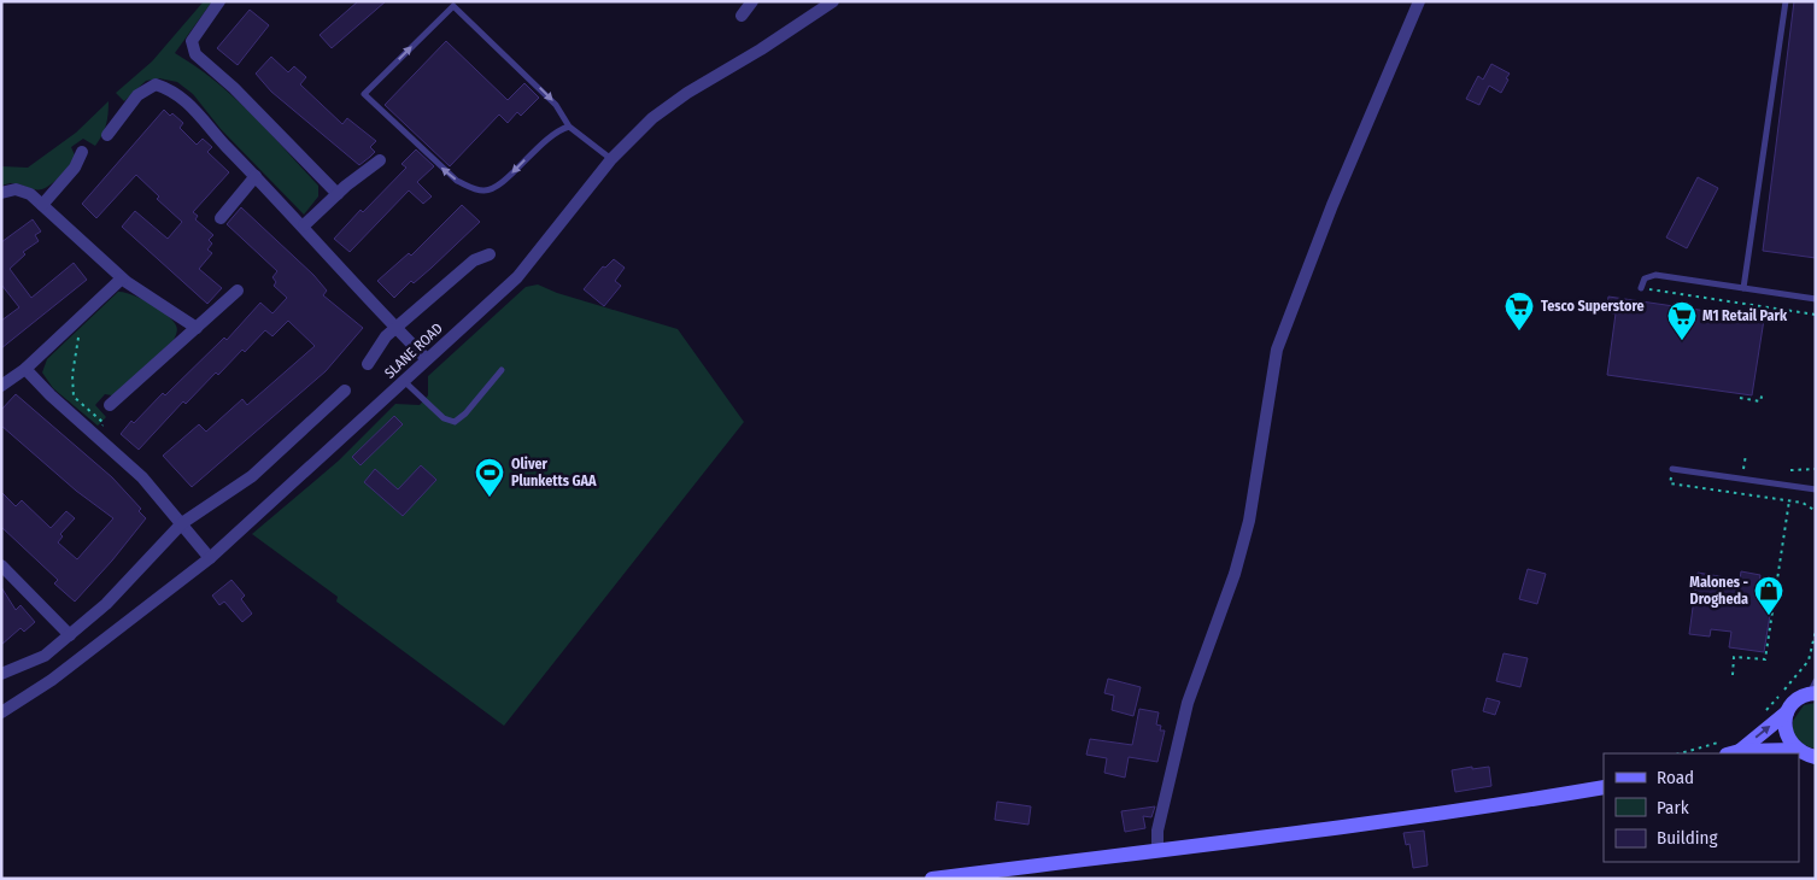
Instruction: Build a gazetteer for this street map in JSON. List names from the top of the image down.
{
  "streets": {
    "street": ["SLANE ROAD"]
  },
  "places": {
    "supermarket": ["Tesco Superstore", "M1 Retail Park"],
    "sports": ["Oliver Plunketts GAA"],
    "shop": ["Malones - Drogheda"]
  },
  "legend": ["Road", "Park", "Building"]
}
